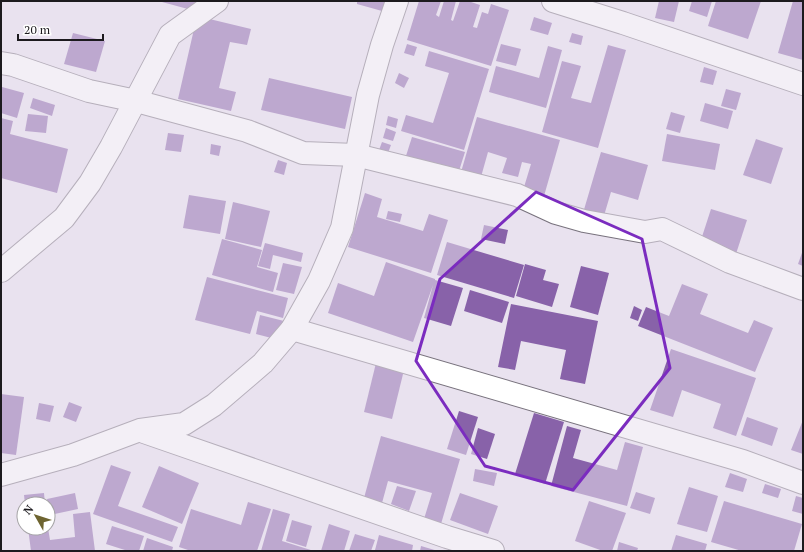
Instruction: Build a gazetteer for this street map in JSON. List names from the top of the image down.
{
  "scale_bar": "20 m",
  "north": "top left"
}
